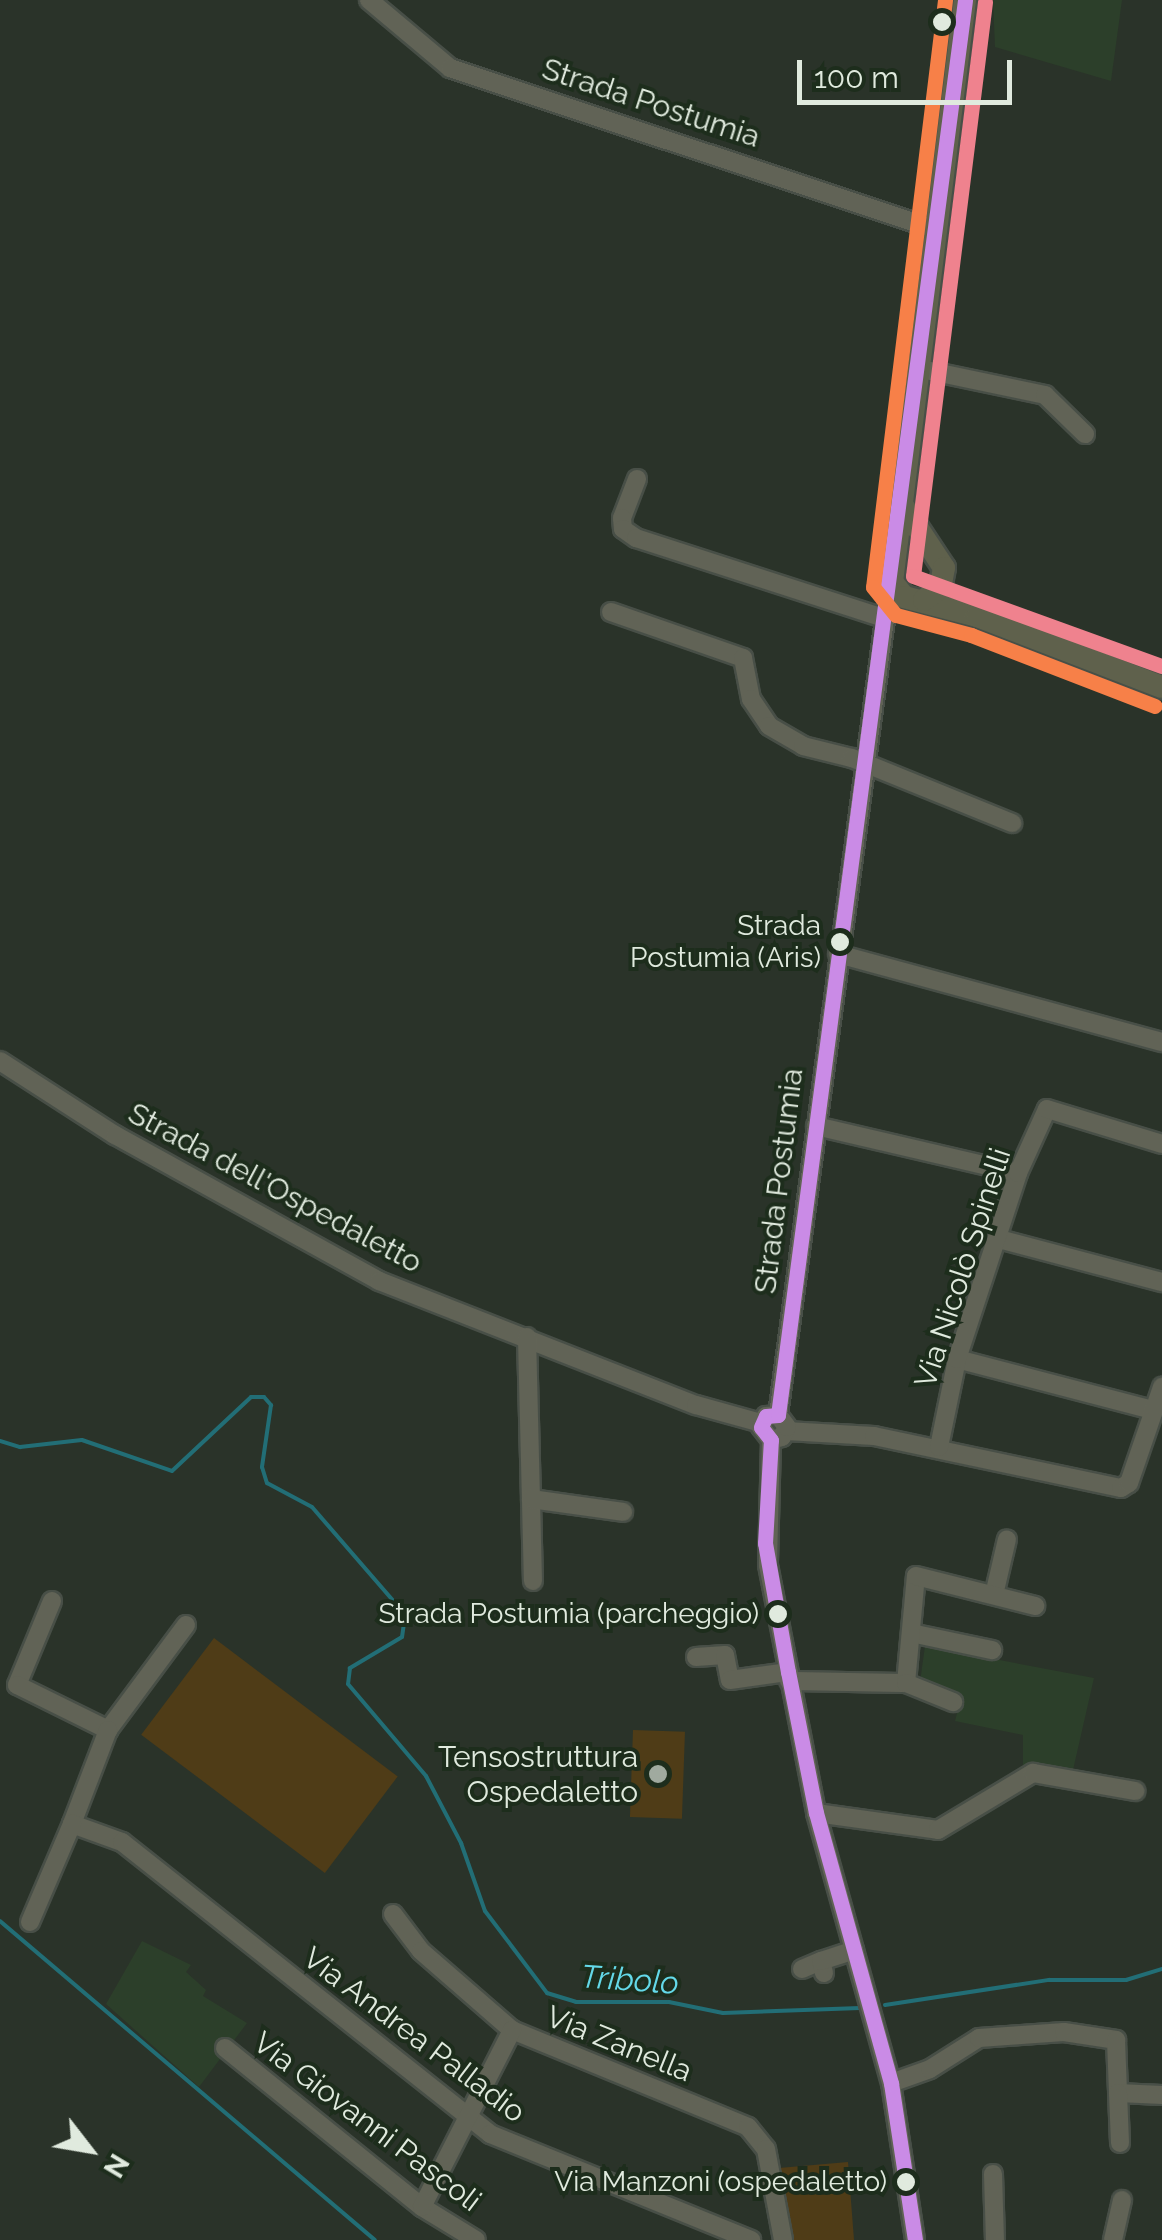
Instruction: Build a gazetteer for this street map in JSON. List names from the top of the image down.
{
  "streets": {
    "main road": ["Strada Postumia"],
    "street": [
      "Strada dell'Ospedaletto",
      "Via Nicolò Spinelli",
      "Via Andrea Palladio",
      "Via Zanella",
      "Via Giovanni Pascoli"
    ]
  },
  "crossings": [
    ["Strada Postumia", "Strada dell'Ospedaletto"],
    ["Strada dell'Ospedaletto", "Via Nicolò Spinelli"]
  ],
  "water": ["Tribolo"],
  "places": [
    "Strada Postumia (Aris)",
    "Strada Postumia (parcheggio)",
    "Tensostruttura Ospedaletto",
    "Via Manzoni (ospedaletto)"
  ],
  "scale_bar": "100 m",
  "north": "bottom right"
}
